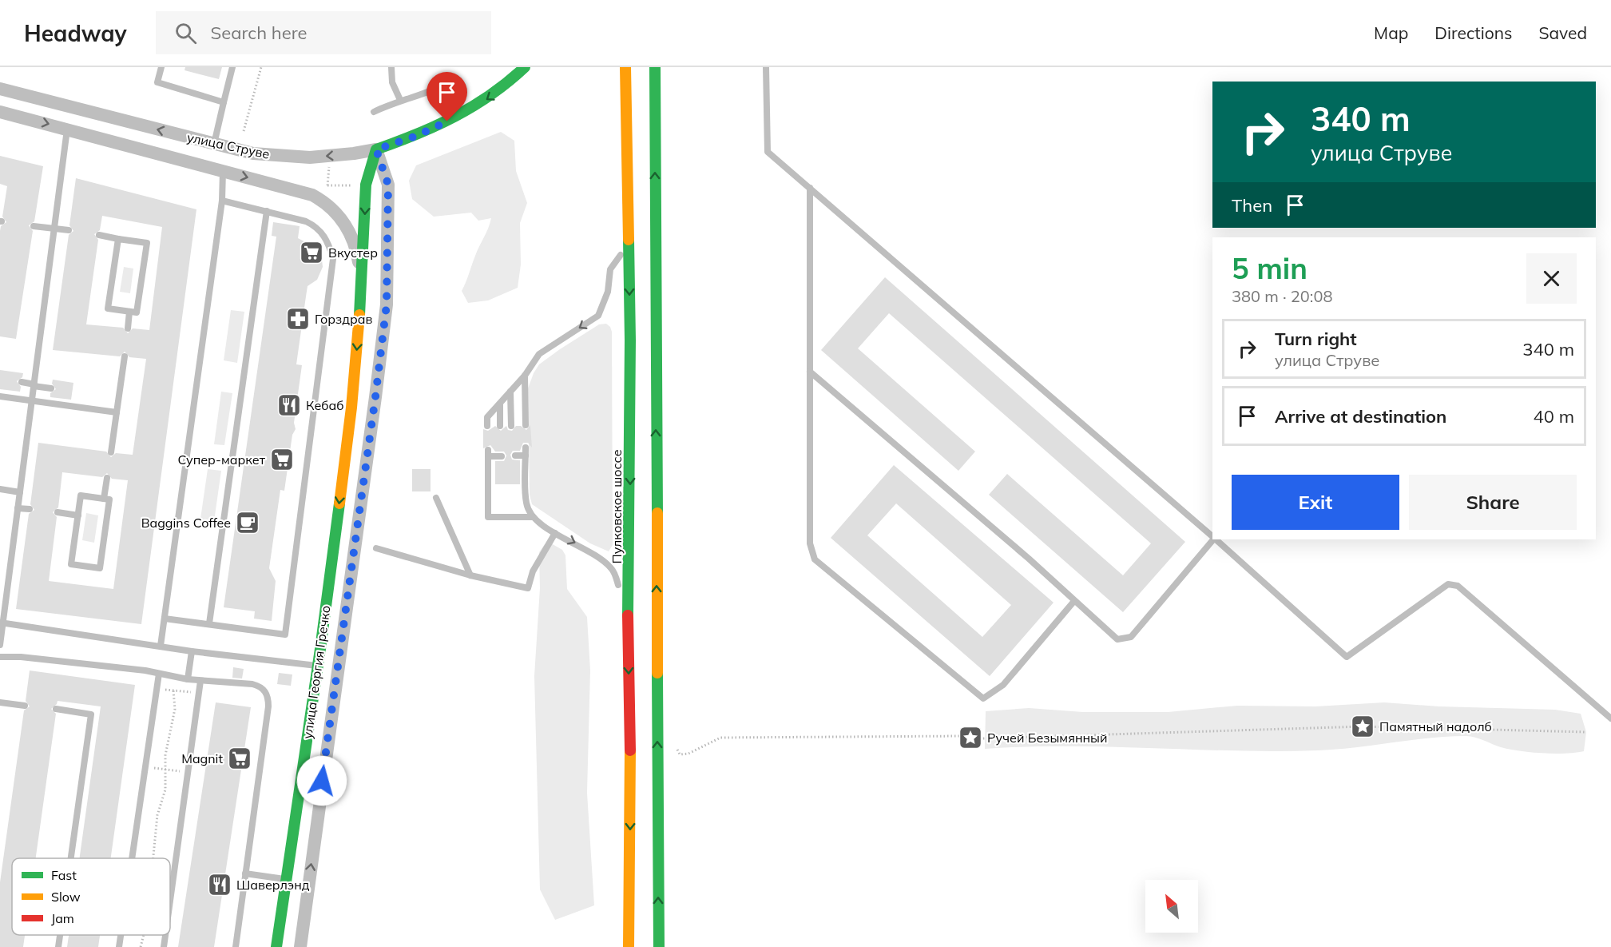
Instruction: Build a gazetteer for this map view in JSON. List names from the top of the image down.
{
  "streets": {
    "main road": ["улица Струве", "Пулковское шоссе", "улица Георгия Гречко"]
  },
  "crossings": [
    ["улица Струве", "улица Георгия Гречко"]
  ],
  "places": {
    "supermarket": ["Вкустер", "Супер-маркет", "Magnit"],
    "pharmacy": ["Горздрав"],
    "restaurant": ["Кебаб", "Шаверлэнд"],
    "cafe": ["Baggins Coffee"],
    "place": ["Памятный надолб", "Ручей Безымянный"]
  },
  "legend": ["Fast", "Slow", "Jam"],
  "north": "top left",
  "page": {
    "header": "Headway",
    "search": "Search here",
    "nav": ["Map", "Directions", "Saved"],
    "turn": ["340 m", "улица Струве"],
    "then": "Then",
    "heading": ["5 min", "380 m · 20:08"],
    "list": [
      {
        "name": "Turn right",
        "note": "улица Струве",
        "value": "340 m"
      },
      {
        "name": "Arrive at destination",
        "value": "40 m"
      }
    ],
    "buttons": ["Exit", "Share"]
  }
}
